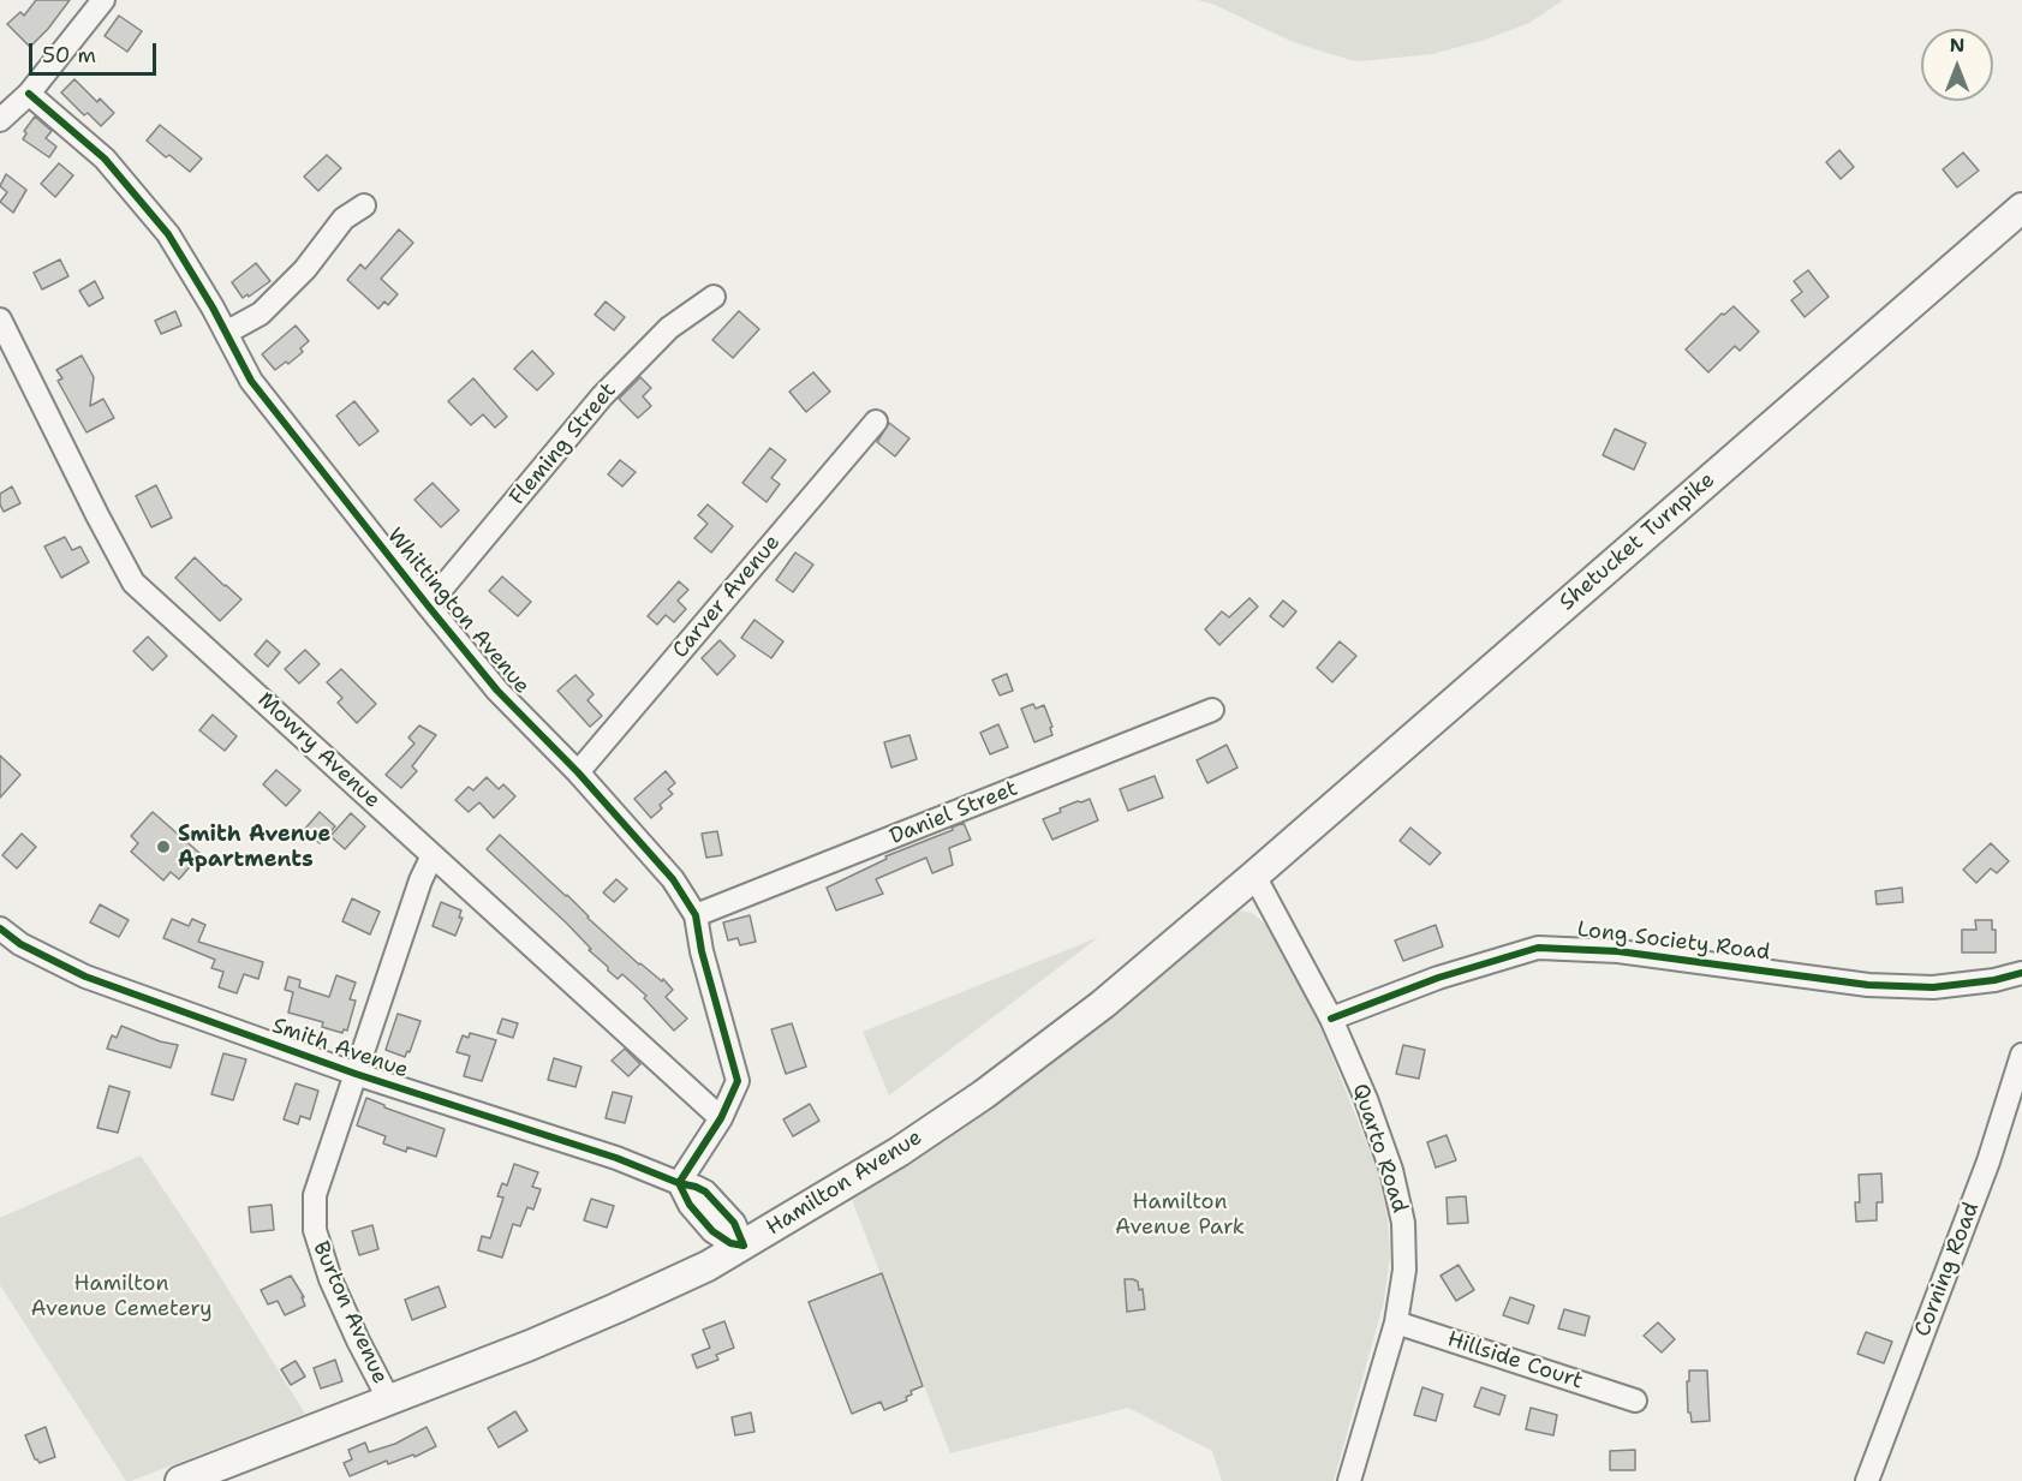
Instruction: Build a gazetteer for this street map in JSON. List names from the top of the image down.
{
  "streets": {
    "main road": ["Shetucket Turnpike", "Hamilton Avenue"],
    "street": [
      "Fleming Street",
      "Carver Avenue",
      "Whittington Avenue",
      "Mowry Avenue",
      "Daniel Street",
      "Long Society Road",
      "Smith Avenue",
      "Quarto Road",
      "Corning Road",
      "Burton Avenue",
      "Hillside Court"
    ]
  },
  "crossings": [
    ["Fleming Street", "Whittington Avenue"],
    ["Shetucket Turnpike", "Quarto Road"],
    ["Shetucket Turnpike", "Hamilton Avenue"],
    ["Carver Avenue", "Whittington Avenue"],
    ["Whittington Avenue", "Mowry Avenue"],
    ["Whittington Avenue", "Daniel Street"],
    ["Whittington Avenue", "Smith Avenue"],
    ["Mowry Avenue", "Burton Avenue"],
    ["Long Society Road", "Quarto Road"],
    ["Smith Avenue", "Hamilton Avenue"],
    ["Smith Avenue", "Burton Avenue"],
    ["Quarto Road", "Hamilton Avenue"],
    ["Quarto Road", "Hillside Court"],
    ["Hamilton Avenue", "Burton Avenue"]
  ],
  "parks": ["Hamilton Avenue Park", "Hamilton Avenue Cemetery"],
  "places": ["Smith Avenue Apartments"],
  "scale_bar": "50 m",
  "north": "top"
}
